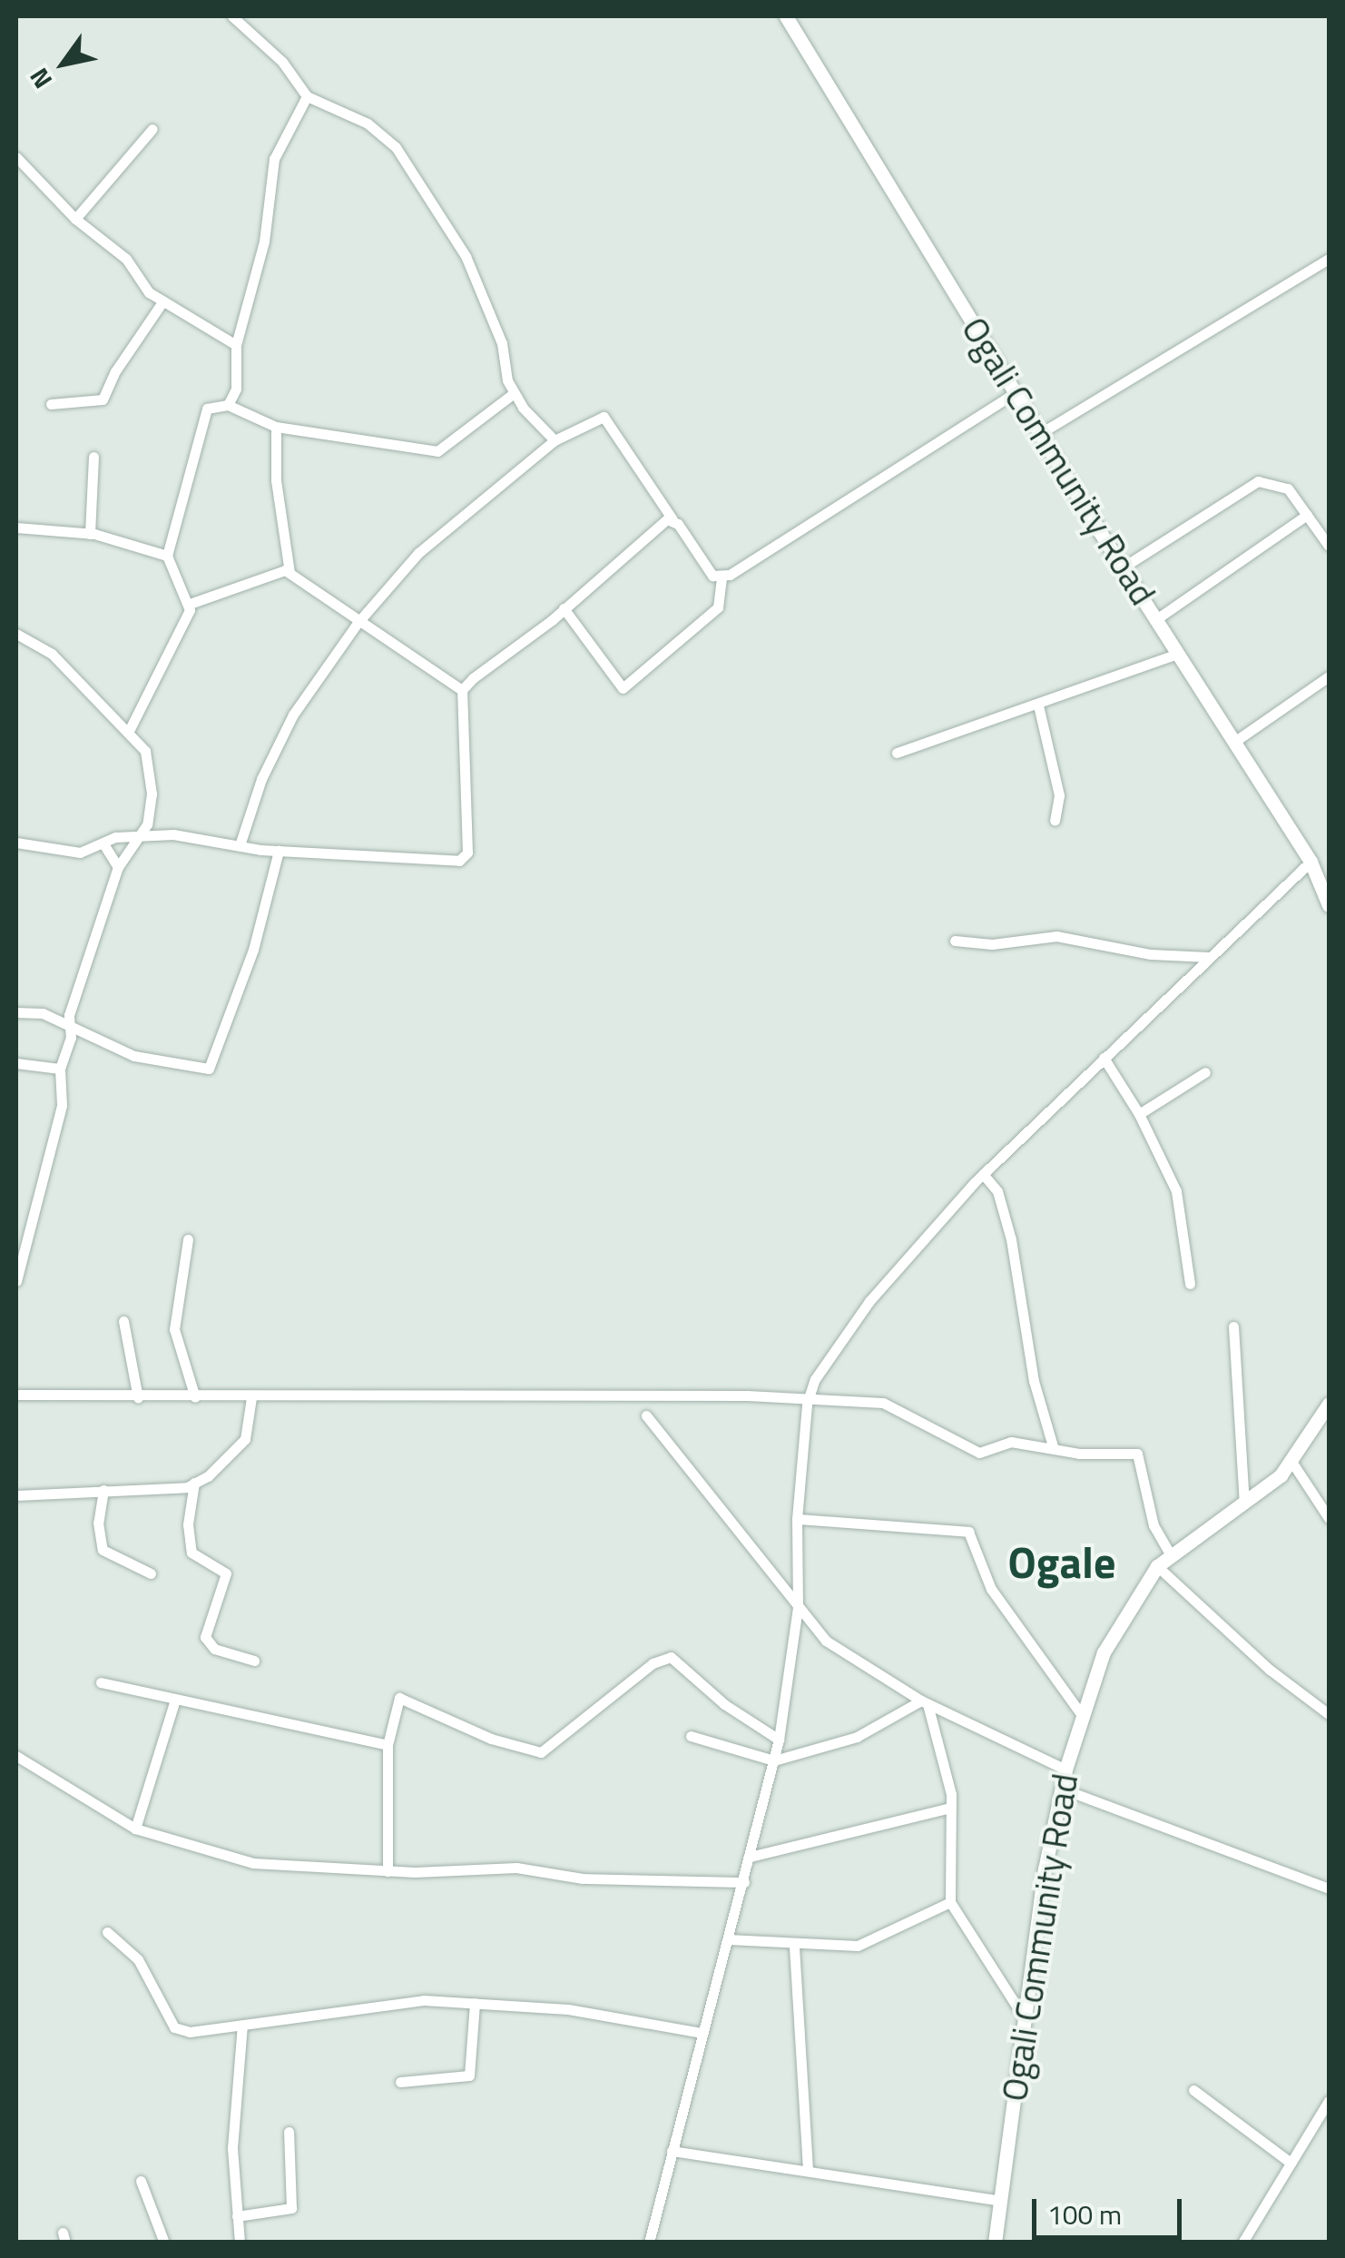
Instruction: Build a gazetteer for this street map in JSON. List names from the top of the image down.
{
  "streets": {
    "street": ["Ogali Community Road"]
  },
  "districts": ["Ogale"],
  "scale_bar": "100 m",
  "north": "bottom left"
}
